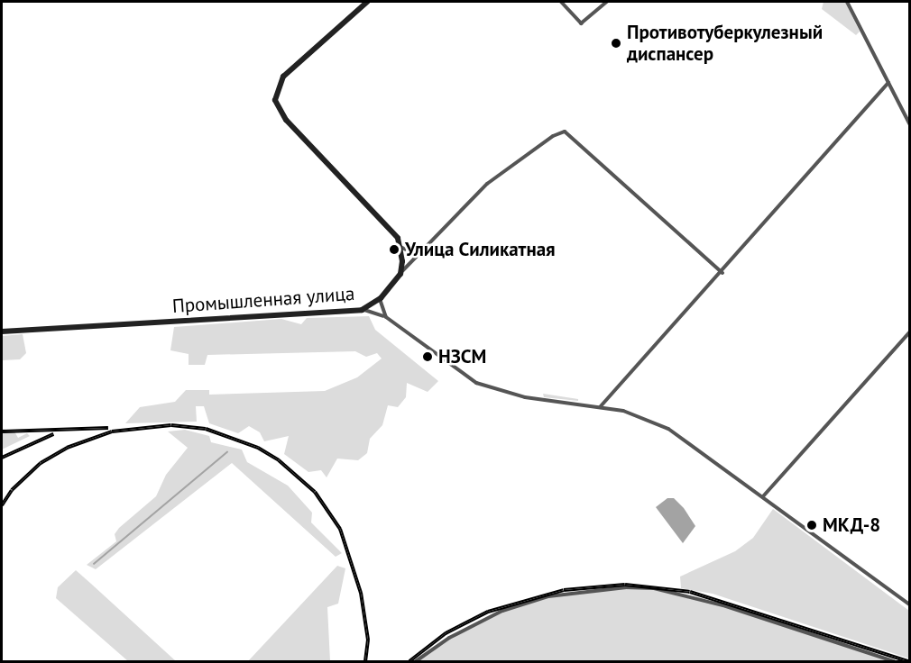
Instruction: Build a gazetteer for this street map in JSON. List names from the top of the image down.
{
  "streets": {
    "street": ["Промышленная улица"]
  },
  "places": [
    "Противотуберкулезный диспансер",
    "Улица Силикатная",
    "НЗСМ",
    "МКД-8"
  ]
}
